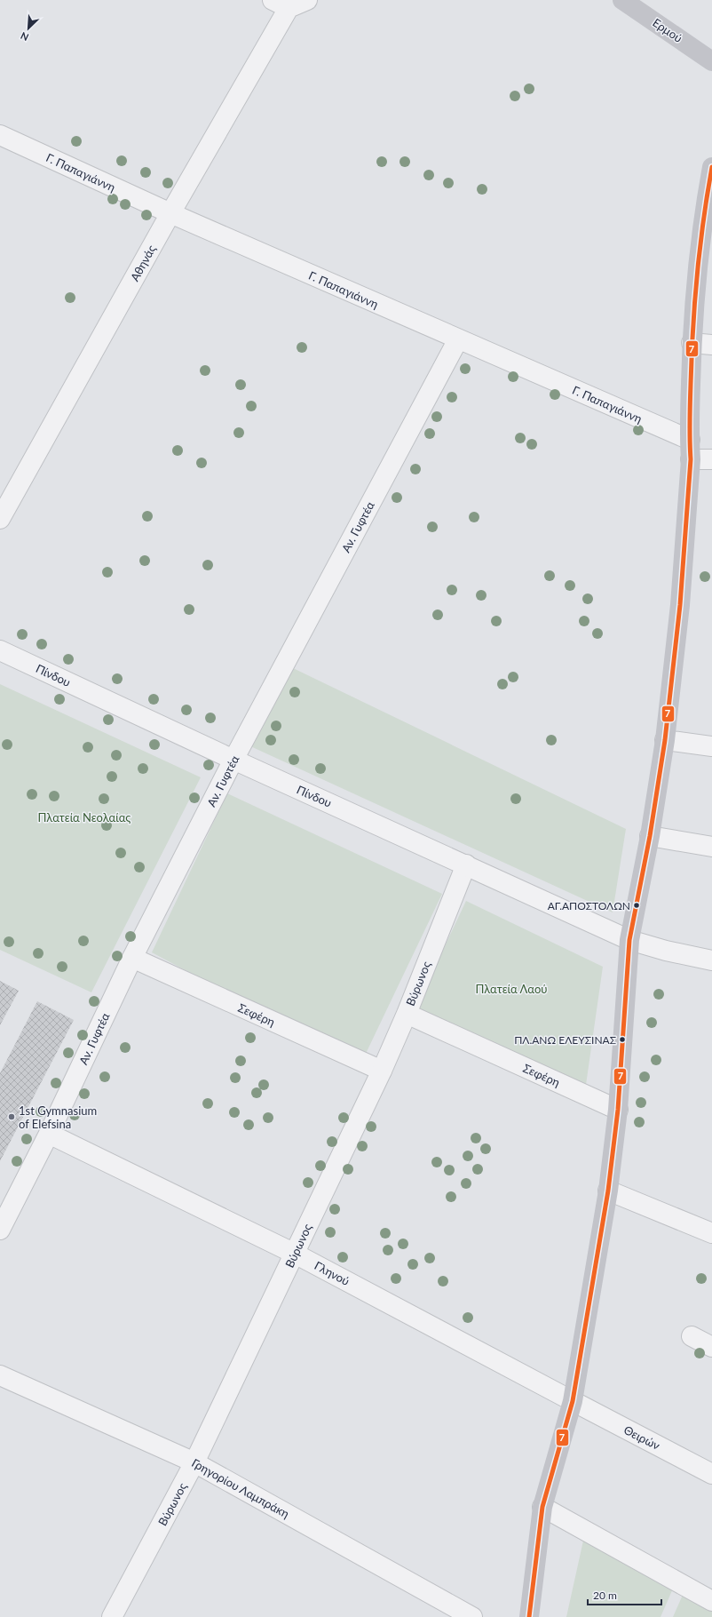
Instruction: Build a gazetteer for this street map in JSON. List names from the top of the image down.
{
  "streets": {
    "main road": ["Ερμού"],
    "street": [
      "Γ. Παπαγιάννη",
      "Αθηνάς",
      "Αν. Γυφτέα",
      "Πίνδου",
      "Βύρωνος",
      "Σεφέρη",
      "Γληνού",
      "Θειρών",
      "Γρηγορίου Λαμπράκη"
    ]
  },
  "crossings": [
    ["Γ. Παπαγιάννη", "Αθηνάς"],
    ["Γ. Παπαγιάννη", "Αν. Γυφτέα"],
    ["Αν. Γυφτέα", "Πίνδου"],
    ["Αν. Γυφτέα", "Σεφέρη"],
    ["Αν. Γυφτέα", "Γληνού"],
    ["Πίνδου", "Βύρωνος"],
    ["Βύρωνος", "Σεφέρη"],
    ["Βύρωνος", "Γληνού"],
    ["Βύρωνος", "Γρηγορίου Λαμπράκη"],
    ["Γληνού", "Θειρών"]
  ],
  "parks": ["Πλατεία Νεολαίας", "Πλατεία Λαού"],
  "places": ["ΑΓ.ΑΠΟΣΤΟΛΩΝ", "ΠΛ.ΑΝΩ ΕΛΕΥΣΙΝΑΣ", "1st Gymnasium of Elefsina"],
  "lines": ["transit line 7"],
  "scale_bar": "20 m",
  "north": "bottom left"
}
